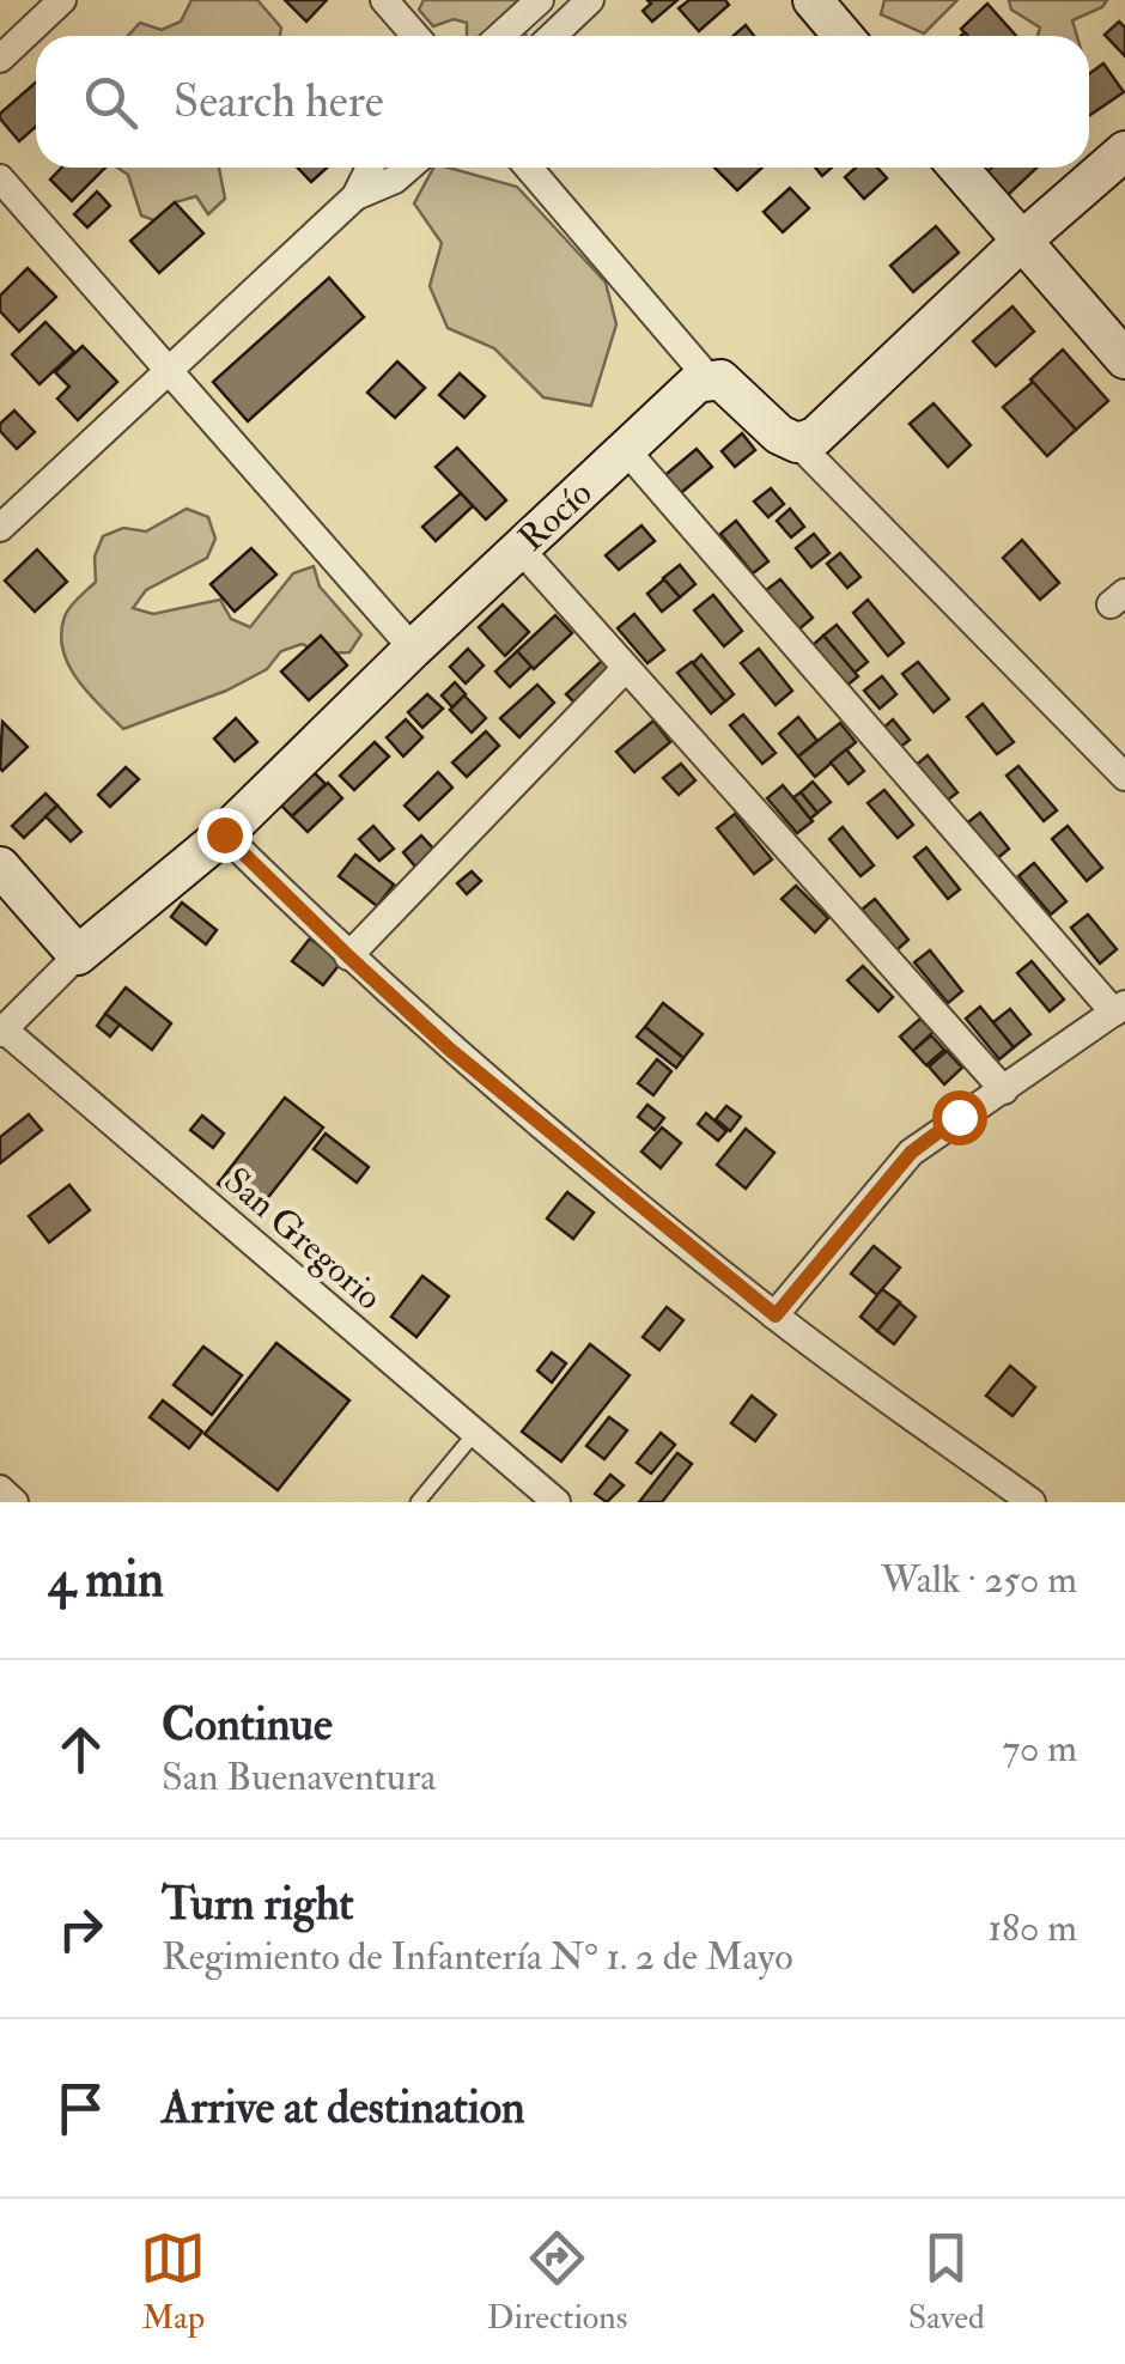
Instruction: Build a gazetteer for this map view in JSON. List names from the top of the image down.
{
  "streets": {
    "main road": ["Rocío"],
    "street": ["San Gregorio"]
  },
  "crossings": [
    ["Rocío", "San Gregorio"]
  ],
  "page": {
    "search": "Search here",
    "heading": ["4 min", "Walk · 250 m"],
    "list": [
      ["Continue", "San Buenaventura", "70 m"],
      ["Turn right", "Regimiento de Infantería N° 1. 2 de Mayo", "180 m"],
      "Arrive at destination"
    ],
    "nav": ["Map", "Directions", "Saved"]
  }
}
